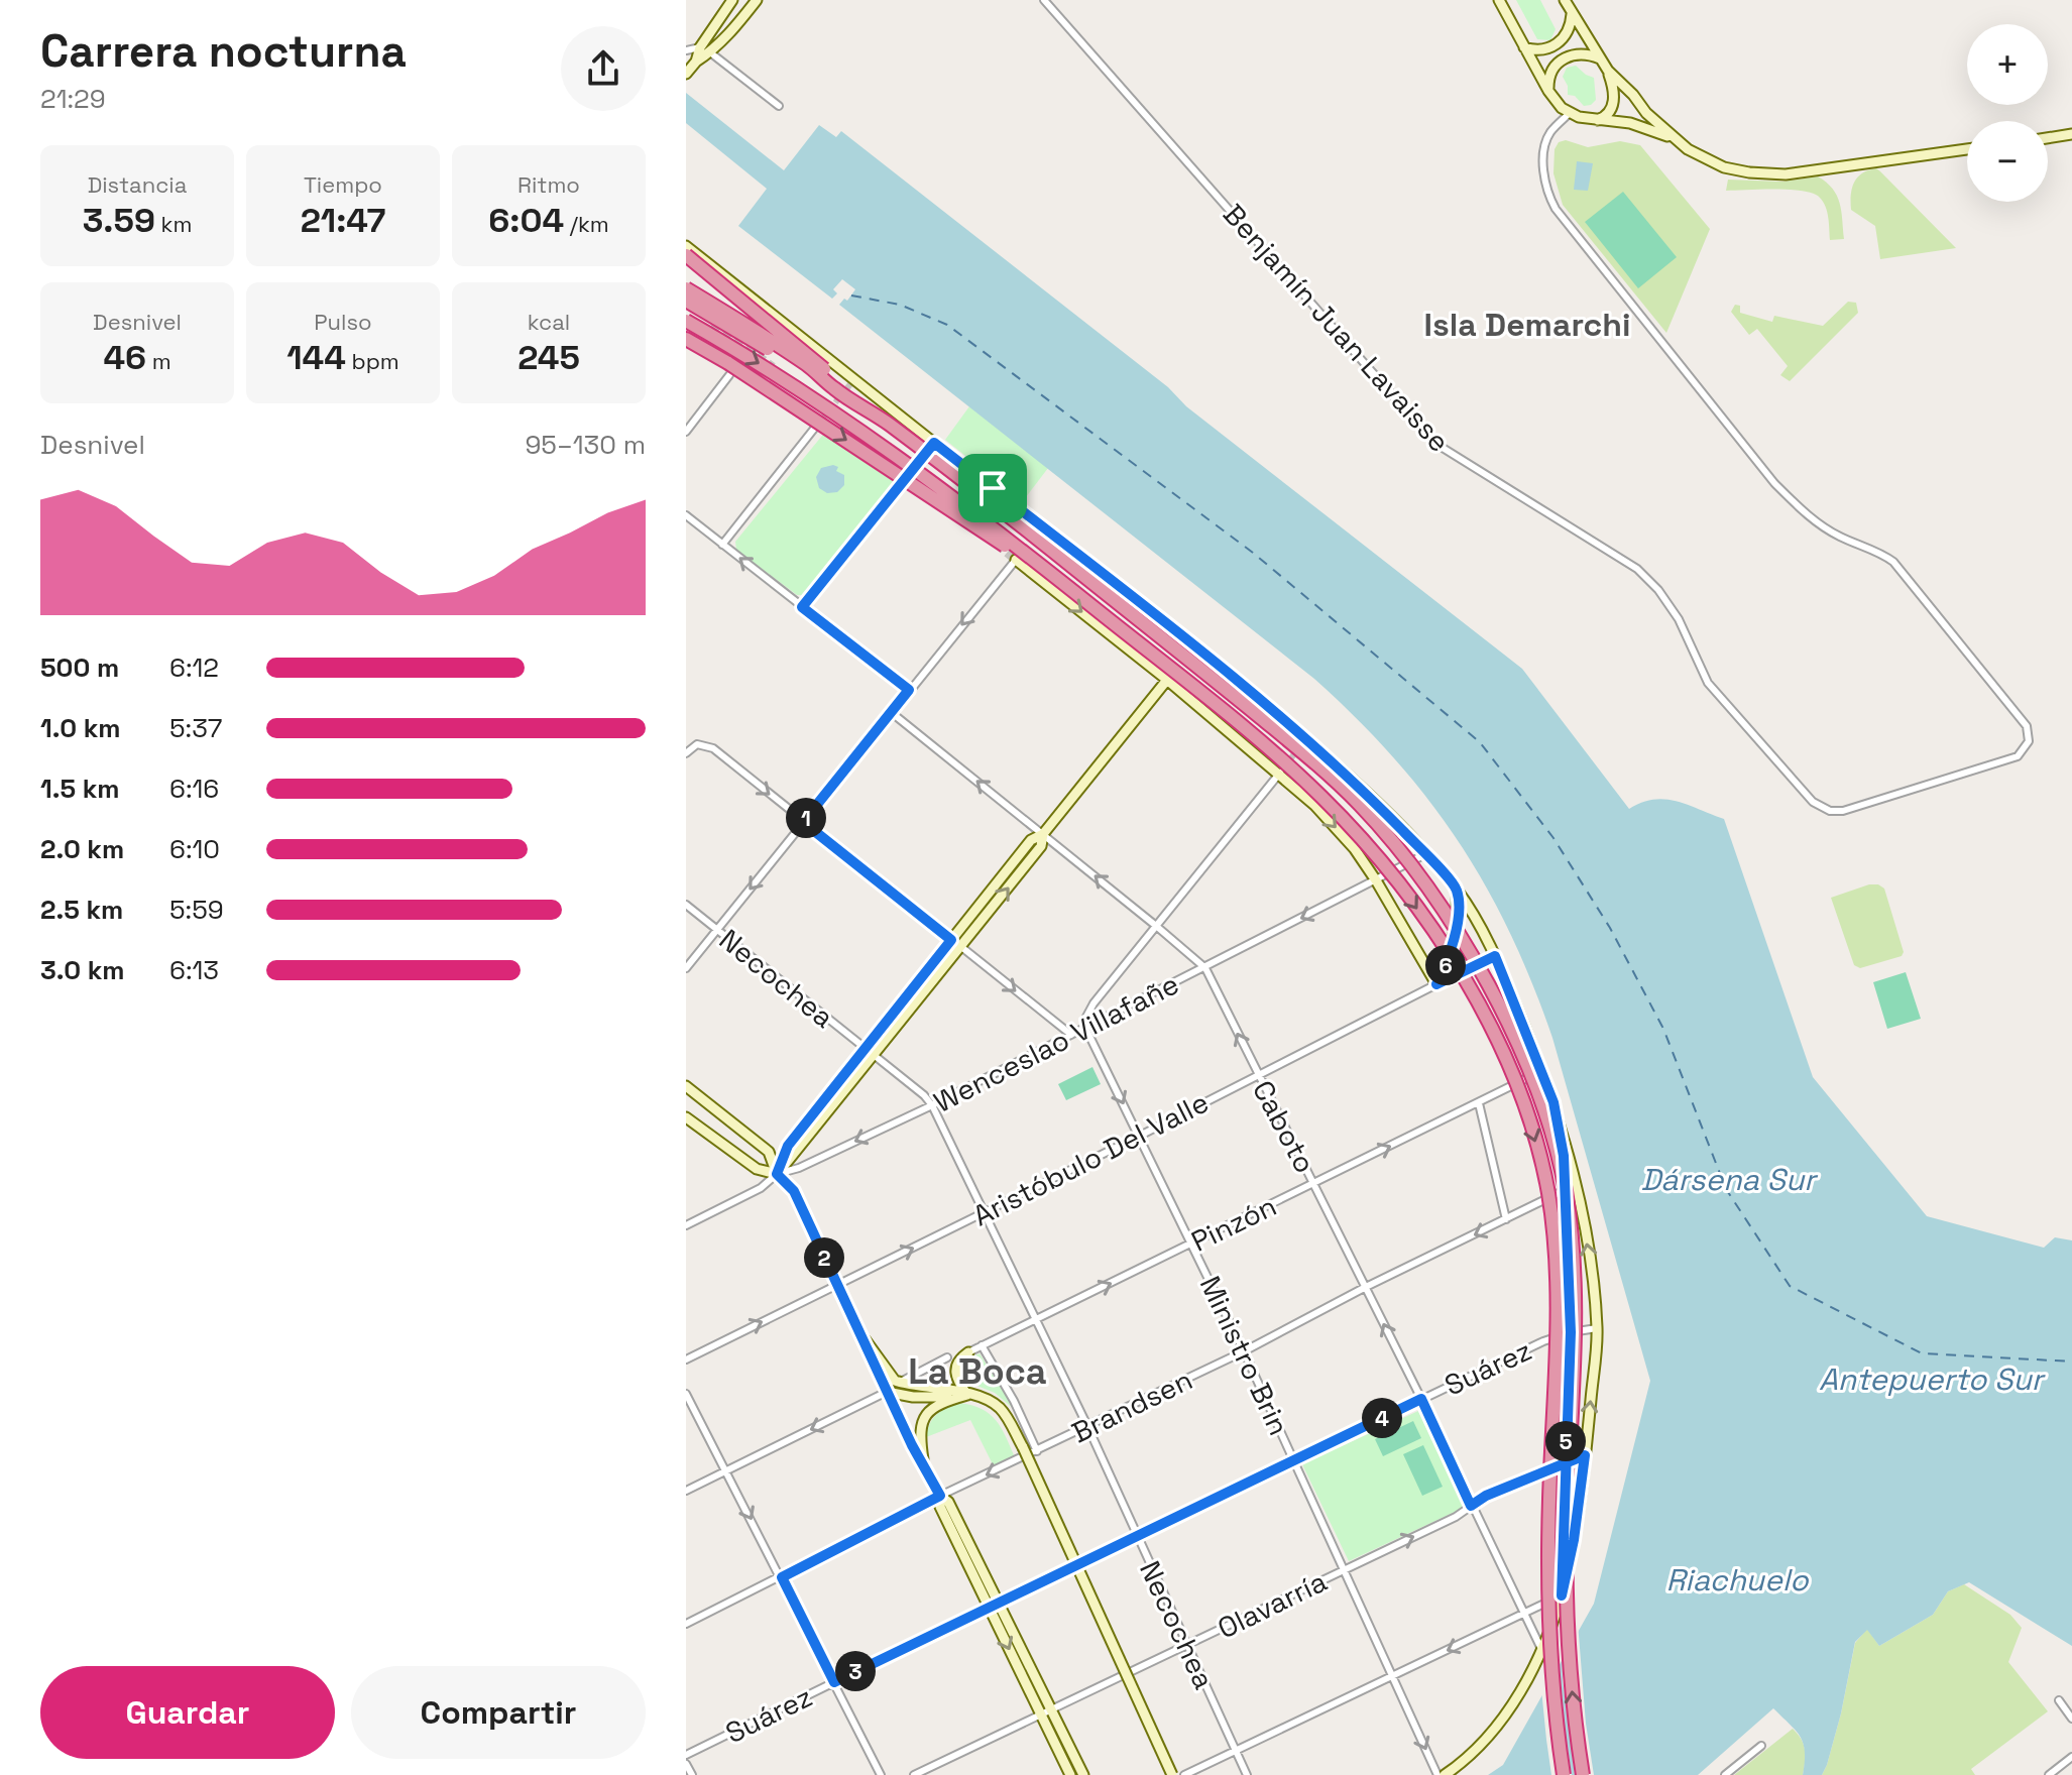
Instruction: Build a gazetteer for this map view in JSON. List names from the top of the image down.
{
  "streets": {
    "main road": ["Aristóbulo Del Valle"],
    "street": [
      "Benjamín Juan Lavaisse",
      "Necochea",
      "Wenceslao Villafañe",
      "Caboto",
      "Pinzón",
      "Ministro Brin",
      "Suárez",
      "Brandsen",
      "Olavarría"
    ]
  },
  "crossings": [
    ["Necochea", "Wenceslao Villafañe"],
    ["Necochea", "Aristóbulo Del Valle"],
    ["Necochea", "Pinzón"],
    ["Necochea", "Suárez"],
    ["Necochea", "Brandsen"],
    ["Necochea", "Olavarría"],
    ["Wenceslao Villafañe", "Caboto"],
    ["Wenceslao Villafañe", "Ministro Brin"],
    ["Caboto", "Aristóbulo Del Valle"],
    ["Caboto", "Pinzón"],
    ["Caboto", "Suárez"],
    ["Caboto", "Brandsen"],
    ["Caboto", "Olavarría"],
    ["Aristóbulo Del Valle", "Ministro Brin"],
    ["Pinzón", "Ministro Brin"],
    ["Ministro Brin", "Suárez"],
    ["Ministro Brin", "Brandsen"],
    ["Ministro Brin", "Olavarría"]
  ],
  "one_way": [
    "Wenceslao Villafañe",
    "Caboto",
    "Aristóbulo Del Valle",
    "Pinzón"
  ],
  "districts": ["Isla Demarchi", "La Boca"],
  "water": ["Dársena Sur", "Antepuerto Sur", "Riachuelo"],
  "page": {
    "heading": ["Carrera nocturna", "21:29"],
    "map_buttons": ["+", "−"],
    "stats": [
      ["Distancia", "3.59 km"],
      ["Tiempo", "21:47"],
      ["Ritmo", "6:04 /km"],
      ["Desnivel", "46 m"],
      ["Pulso", "144 bpm"],
      ["kcal", "245"]
    ],
    "chart": ["Desnivel", "95–130 m"],
    "list": [
      {
        "name": "500 m",
        "note": "6:12"
      },
      {
        "name": "1.0 km",
        "note": "5:37"
      },
      {
        "name": "1.5 km",
        "note": "6:16"
      },
      {
        "name": "2.0 km",
        "note": "6:10"
      },
      {
        "name": "2.5 km",
        "note": "5:59"
      },
      {
        "name": "3.0 km",
        "note": "6:13"
      }
    ],
    "pins": [
      "1",
      "6",
      "2",
      "4",
      "5",
      "3"
    ],
    "buttons": ["Guardar", "Compartir"]
  }
}
